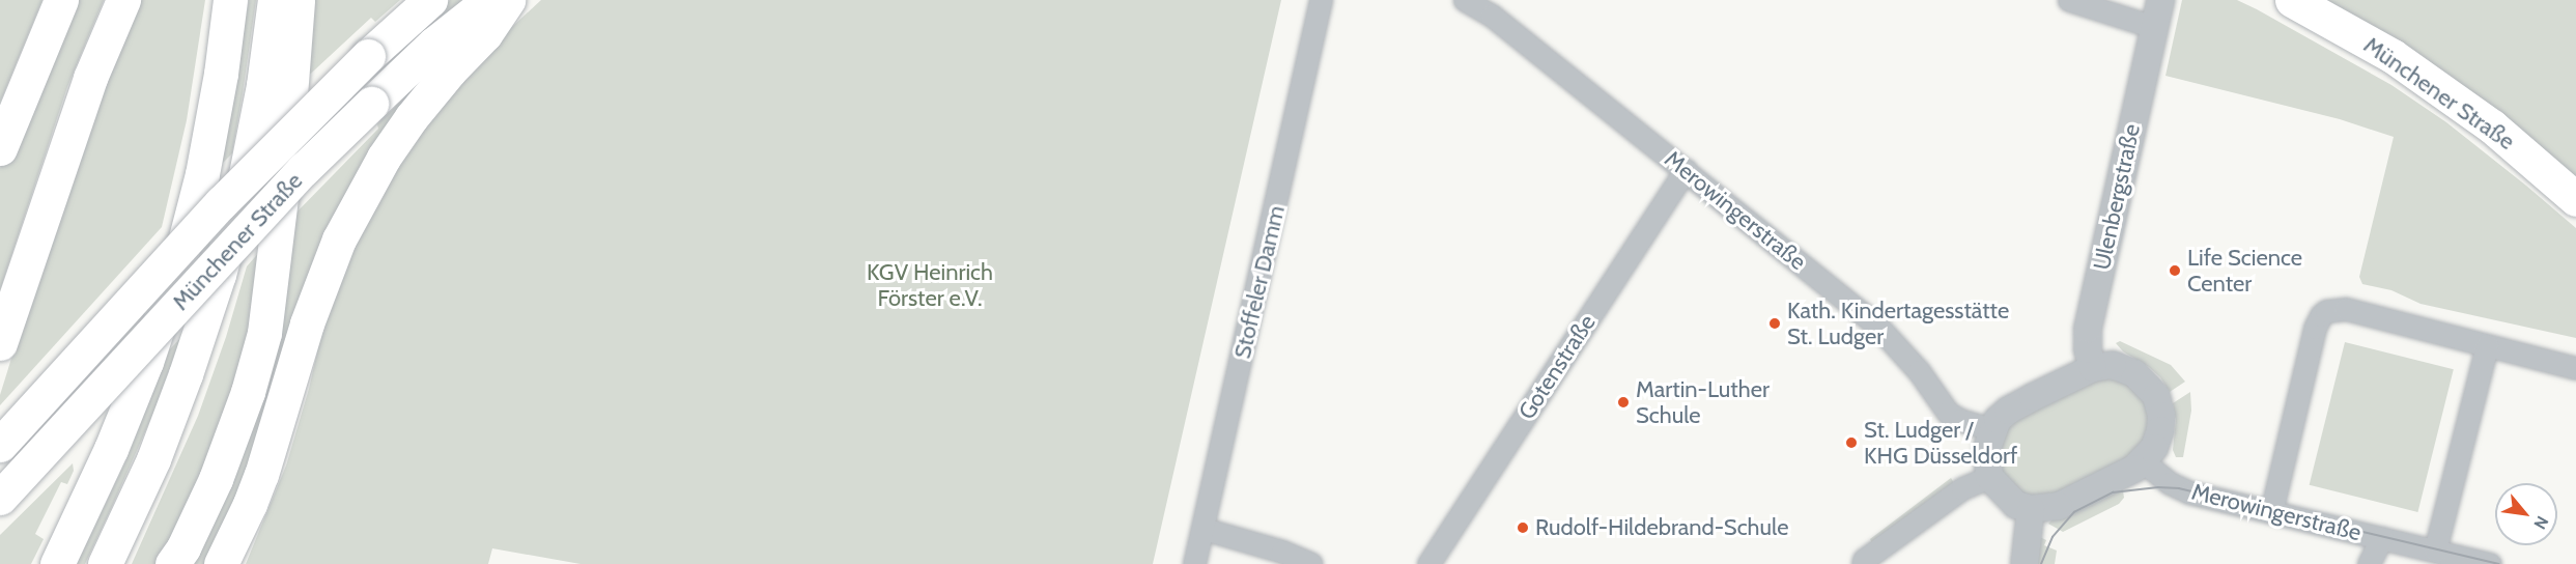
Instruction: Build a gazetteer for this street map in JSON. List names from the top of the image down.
{
  "streets": {
    "highway": ["Münchener Straße"],
    "street": [
      "Ulenbergstraße",
      "Merowingerstraße",
      "Stoffeler Damm",
      "Gotenstraße"
    ]
  },
  "crossings": [
    ["Ulenbergstraße", "Merowingerstraße"],
    ["Merowingerstraße", "Gotenstraße"]
  ],
  "parks": ["KGV Heinrich Förster e.V."],
  "places": [
    "Life Science Center",
    "Kath. Kindertagesstätte St. Ludger",
    "Martin-Luther Schule",
    "St. Ludger / KHG Düsseldorf",
    "Rudolf-Hildebrand-Schule"
  ],
  "north": "bottom right"
}
